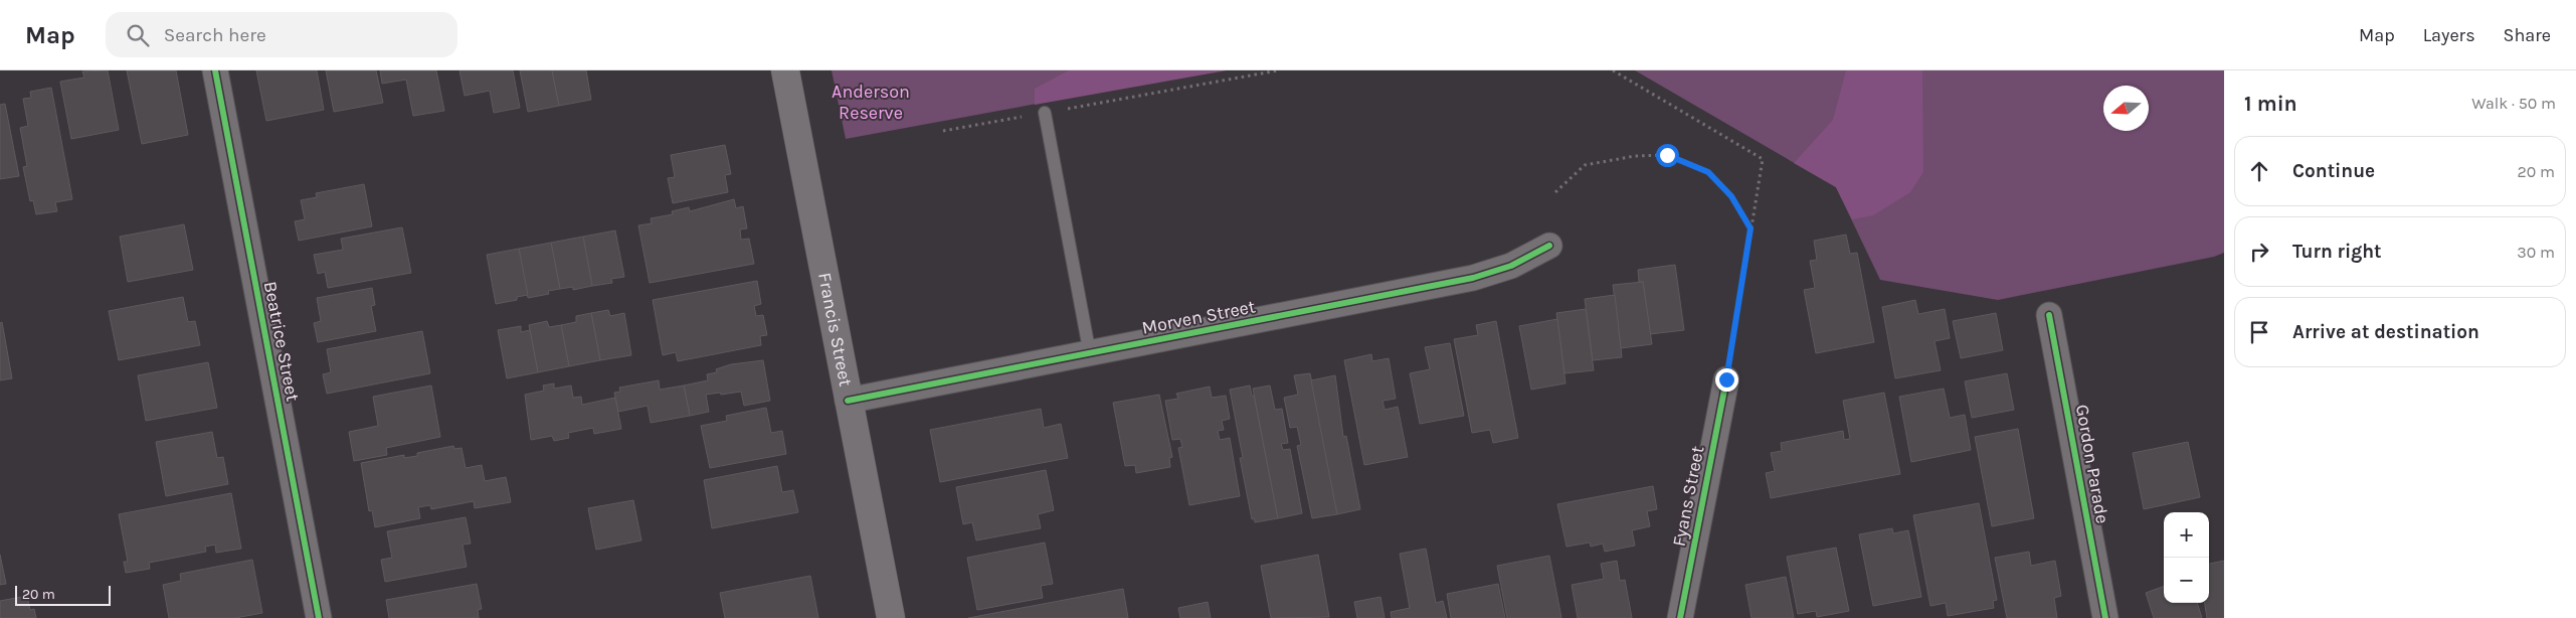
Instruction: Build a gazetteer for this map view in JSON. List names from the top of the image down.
{
  "streets": {
    "main road": ["Francis Street"],
    "street": [
      "Morven Street",
      "Beatrice Street",
      "Gordon Parade",
      "Fyans Street"
    ]
  },
  "crossings": [
    ["Morven Street", "Francis Street"]
  ],
  "parks": ["Anderson Reserve"],
  "scale_bar": "20 m",
  "north": "left",
  "page": {
    "header": "Map",
    "search": "Search here",
    "nav": ["Map", "Layers", "Share"],
    "heading": ["1 min", "Walk · 50 m"],
    "list": [
      ["Continue", "20 m"],
      ["Turn right", "30 m"],
      "Arrive at destination"
    ],
    "map_buttons": ["+", "−"],
    "scale": "20 m"
  }
}
